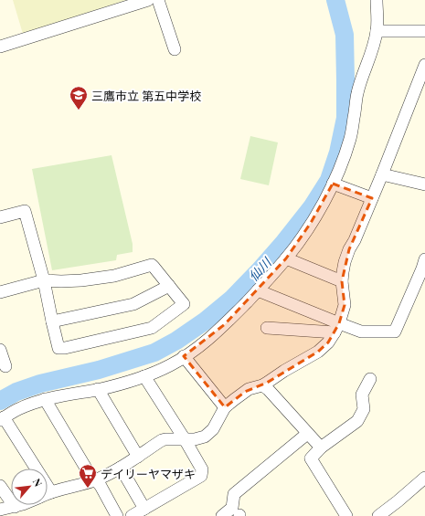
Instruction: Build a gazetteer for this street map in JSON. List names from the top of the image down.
{
  "water": ["仙川"],
  "places": {
    "school or university": ["三鷹市立 第五中学校"],
    "supermarket": ["デイリーヤマザキ"]
  },
  "north": "top right"
}
